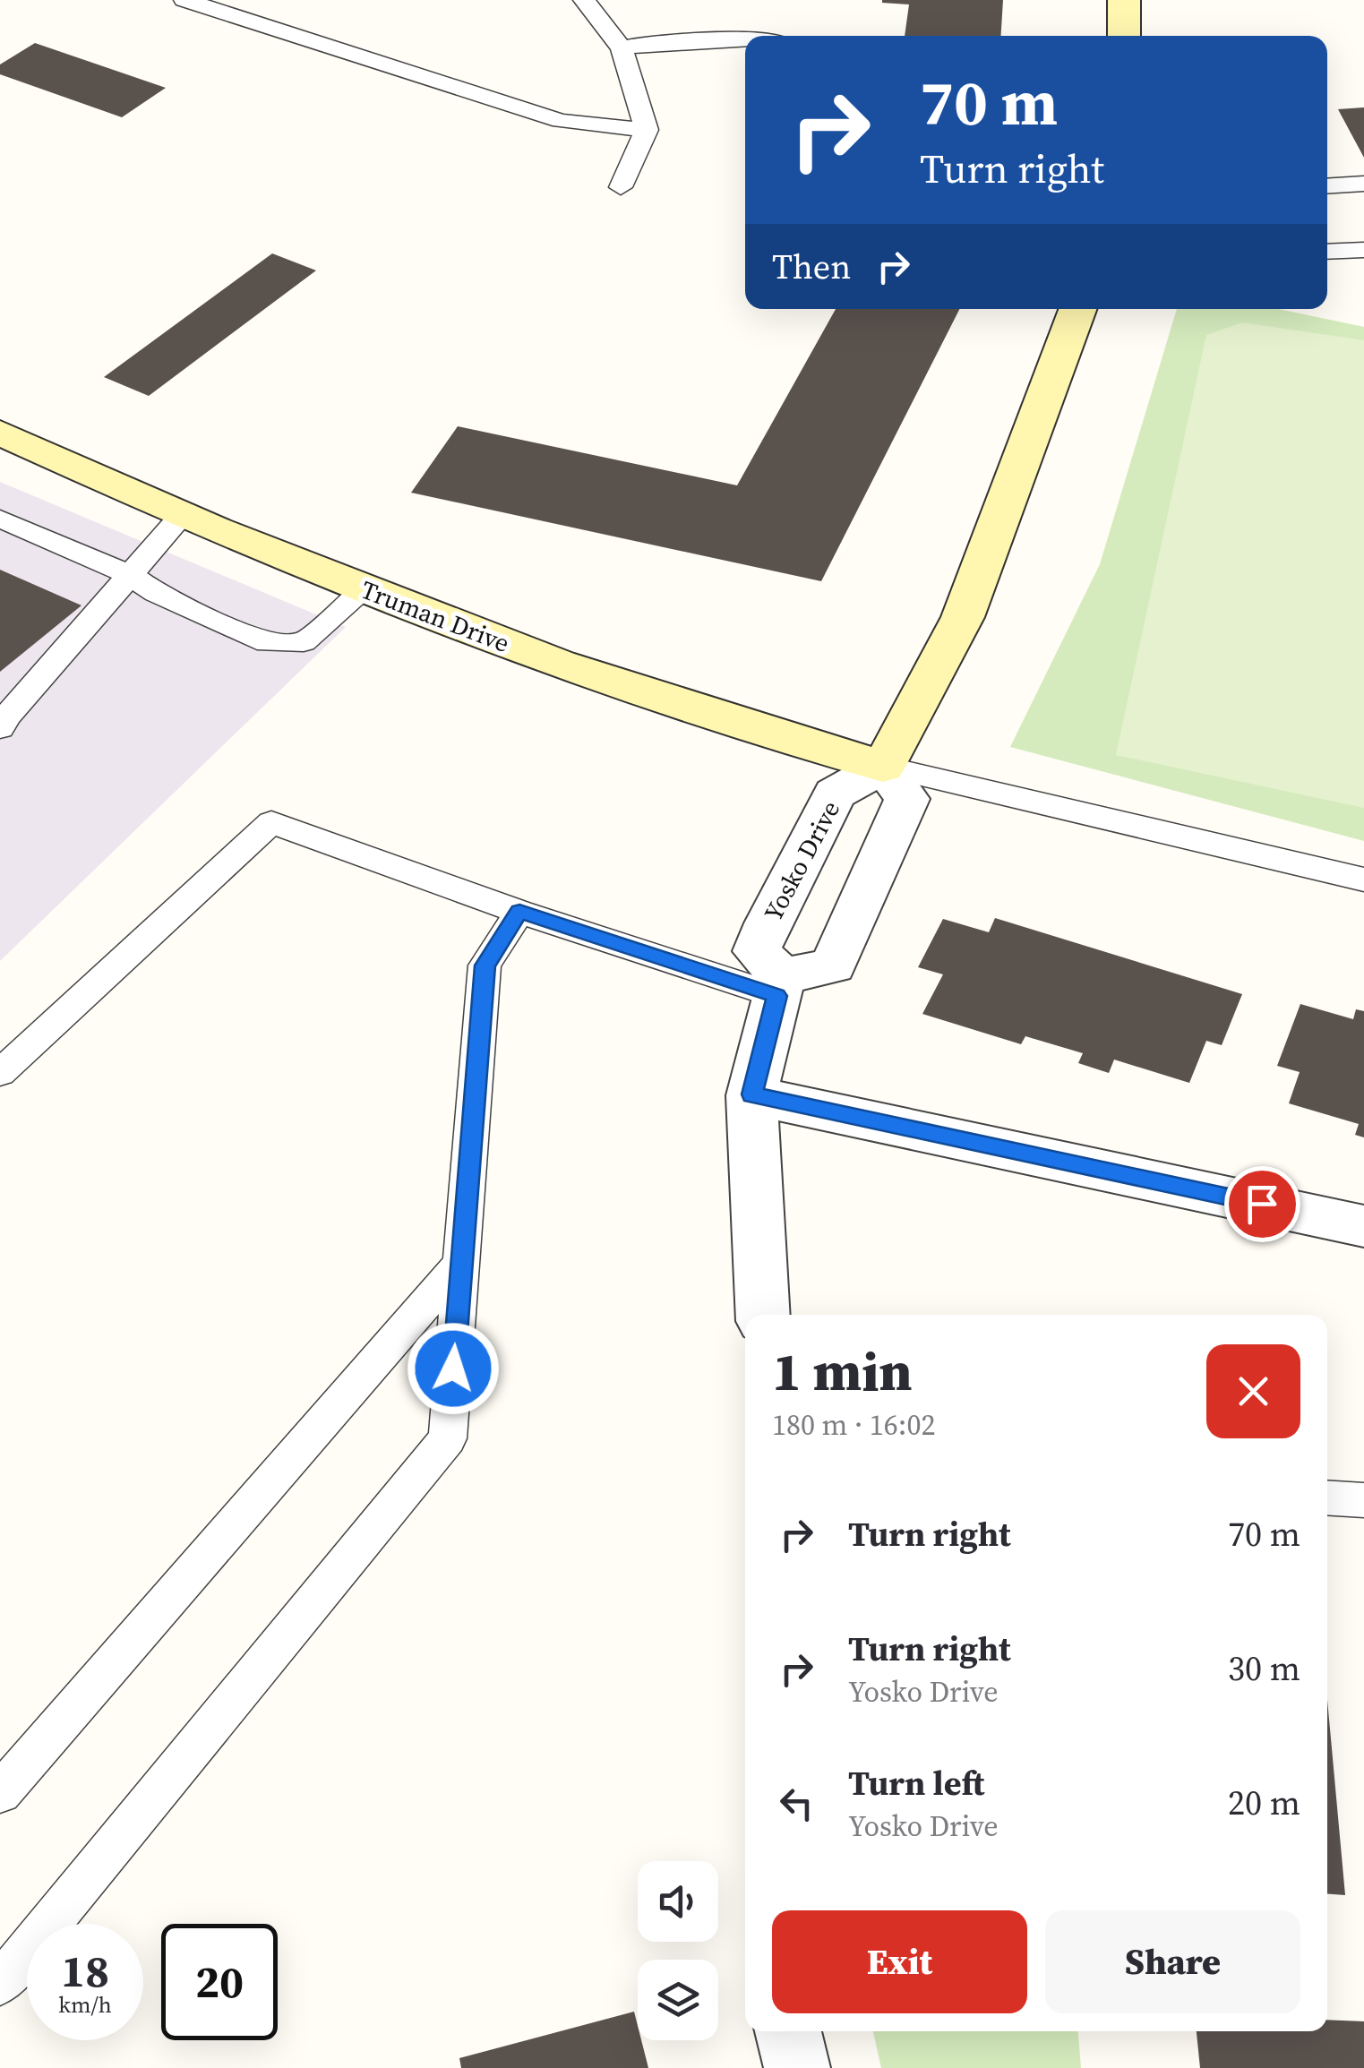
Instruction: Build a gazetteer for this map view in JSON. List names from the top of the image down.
{
  "streets": {
    "street": ["Truman Drive", "Yosko Drive"]
  },
  "crossings": [
    ["Truman Drive", "Yosko Drive"]
  ],
  "page": {
    "turn": ["70 m", "Turn right"],
    "then": "Then",
    "heading": ["1 min", "180 m · 16:02"],
    "list": [
      {
        "name": "Turn right",
        "value": "70 m"
      },
      {
        "name": "Turn right",
        "note": "Yosko Drive",
        "value": "30 m"
      },
      {
        "name": "Turn left",
        "note": "Yosko Drive",
        "value": "20 m"
      }
    ],
    "buttons": ["Exit", "Share"],
    "speed": "18 km/h",
    "limit": "20"
  }
}
